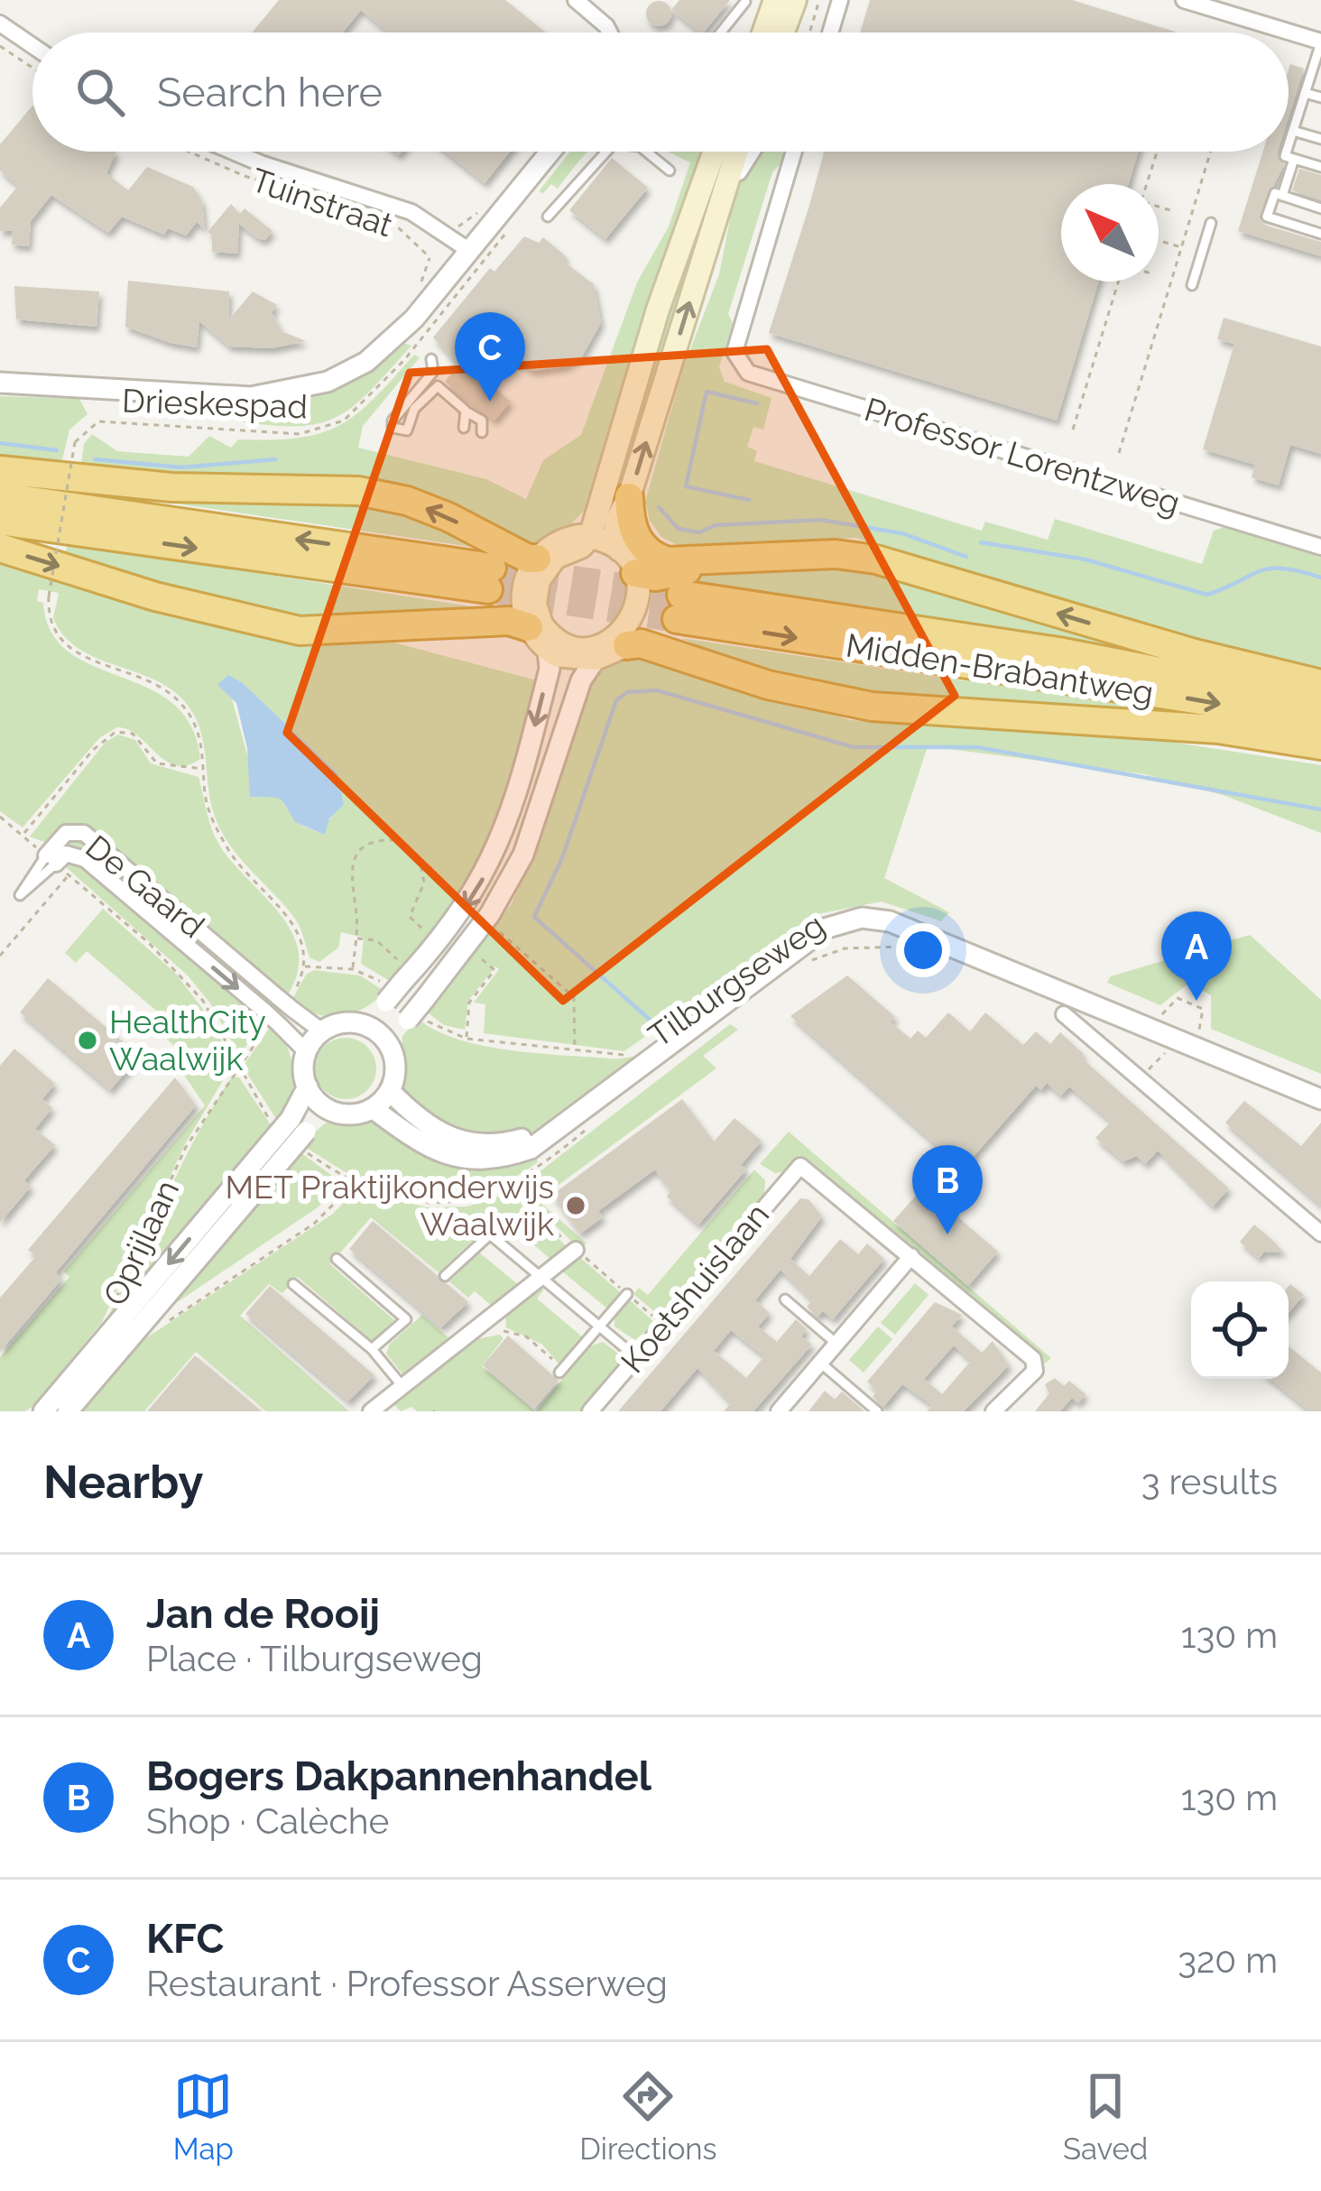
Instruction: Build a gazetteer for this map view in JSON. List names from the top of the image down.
{
  "streets": {
    "highway": ["Midden-Brabantweg"],
    "street": [
      "Tuinstraat",
      "Professor Lorentzweg",
      "De Gaard",
      "Tilburgseweg",
      "Oprijlaan",
      "Koetshuislaan"
    ],
    "path": ["Drieskespad"]
  },
  "crossings": [
    ["De Gaard", "Tilburgseweg"],
    ["De Gaard", "Oprijlaan"]
  ],
  "one_way": ["De Gaard"],
  "places": ["HealthCity Waalwijk", "MET Praktijkonderwijs Waalwijk"],
  "north": "top left",
  "page": {
    "search": "Search here",
    "pins": ["C", "A", "B"],
    "heading": ["Nearby", "3 results"],
    "list": [
      {
        "mark": "A",
        "name": "Jan de Rooij",
        "note": "Place · Tilburgseweg",
        "value": "130 m"
      },
      {
        "mark": "B",
        "name": "Bogers Dakpannenhandel",
        "note": "Shop · Calèche",
        "value": "130 m"
      },
      {
        "mark": "C",
        "name": "KFC",
        "note": "Restaurant · Professor Asserweg",
        "value": "320 m"
      }
    ],
    "nav": ["Map", "Directions", "Saved"]
  }
}
